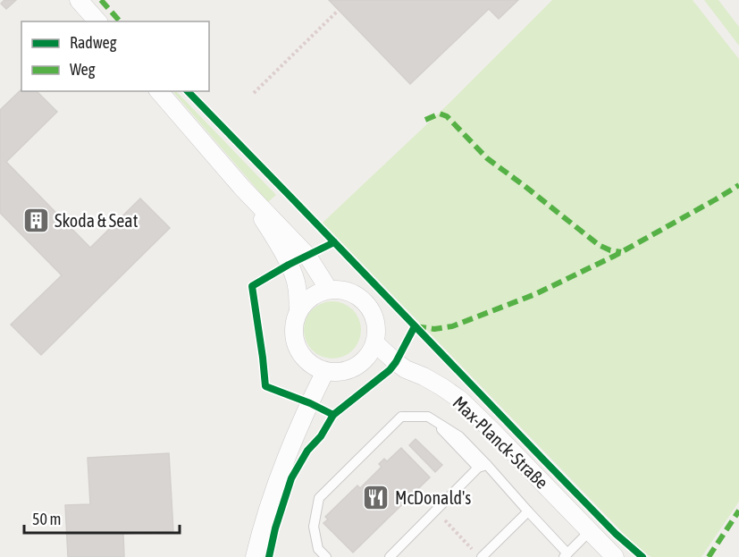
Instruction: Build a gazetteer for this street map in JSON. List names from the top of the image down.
{
  "streets": {
    "street": ["Max-Planck-Straße"]
  },
  "places": {
    "building": ["Skoda & Seat"],
    "restaurant": ["McDonald's"]
  },
  "legend": ["Radweg", "Weg"],
  "scale_bar": "50 m"
}
